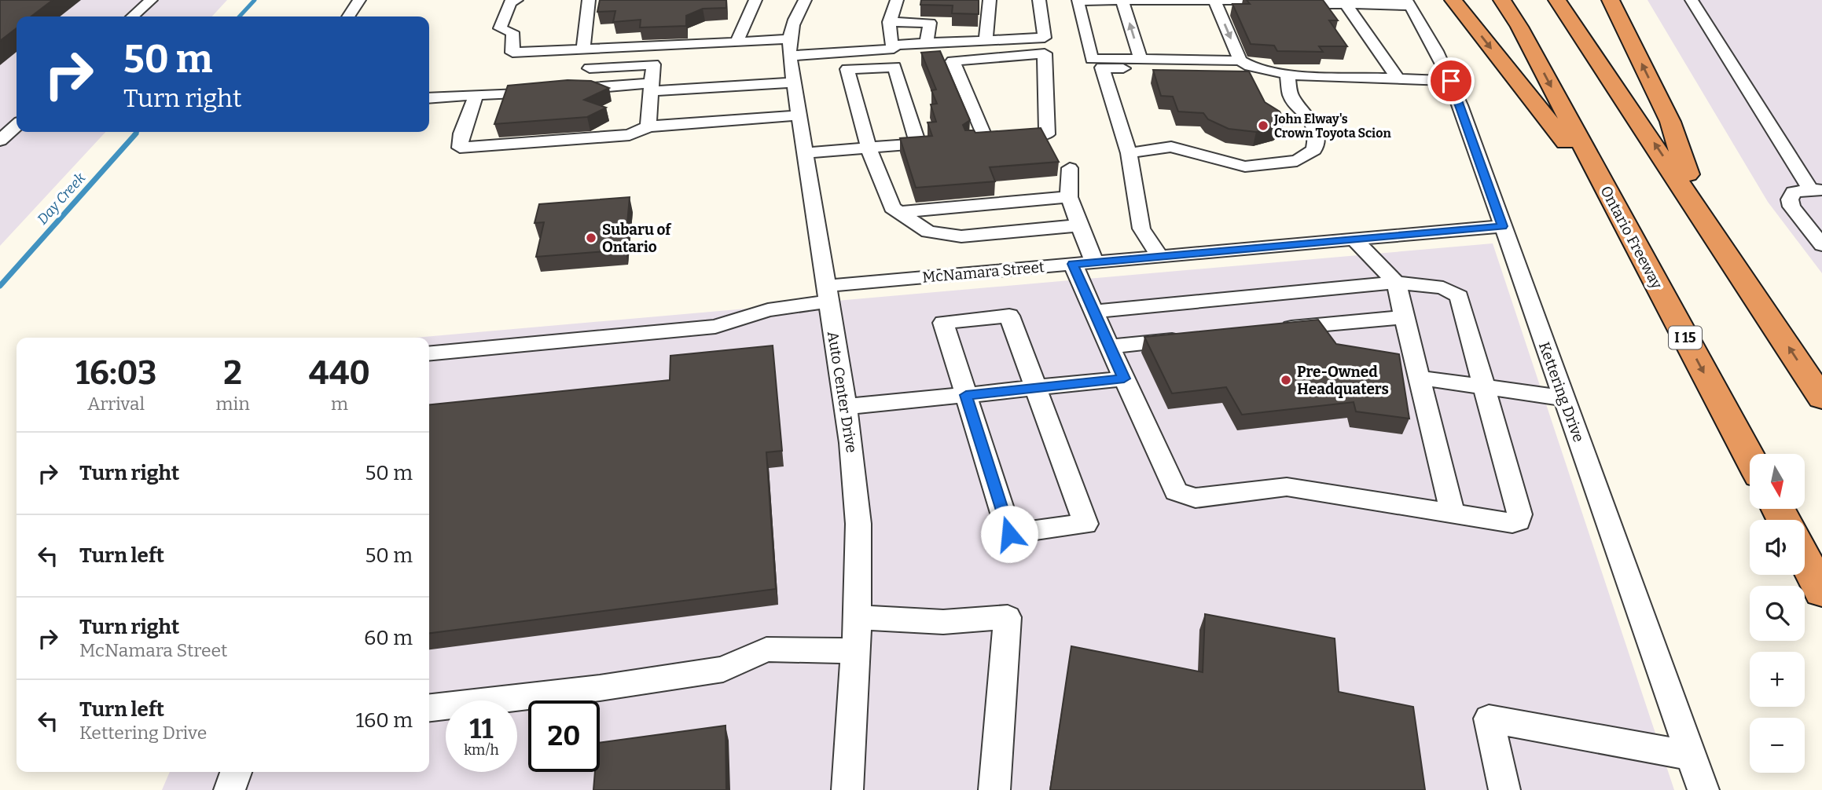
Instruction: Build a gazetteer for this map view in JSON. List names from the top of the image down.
{
  "streets": {
    "highway": ["Ontario Freeway", "I 15"],
    "street": ["McNamara Street", "Auto Center Drive", "Kettering Drive"]
  },
  "crossings": [
    ["McNamara Street", "Auto Center Drive"],
    ["McNamara Street", "Kettering Drive"]
  ],
  "water": ["Day Creek"],
  "places": ["John Elway's Crown Toyota Scion", "Subaru of Ontario", "Pre-Owned Headquaters"],
  "north": "bottom",
  "page": {
    "turn": ["50 m", "Turn right"],
    "eta": [
      "16:03",
      "Arrival",
      "2",
      "min",
      "440",
      "m"
    ],
    "list": [
      {
        "name": "Turn right",
        "value": "50 m"
      },
      {
        "name": "Turn left",
        "value": "50 m"
      },
      {
        "name": "Turn right",
        "note": "McNamara Street",
        "value": "60 m"
      },
      {
        "name": "Turn left",
        "note": "Kettering Drive",
        "value": "160 m"
      }
    ],
    "map_buttons": ["+", "−"],
    "speed": "11 km/h",
    "limit": "20"
  }
}
